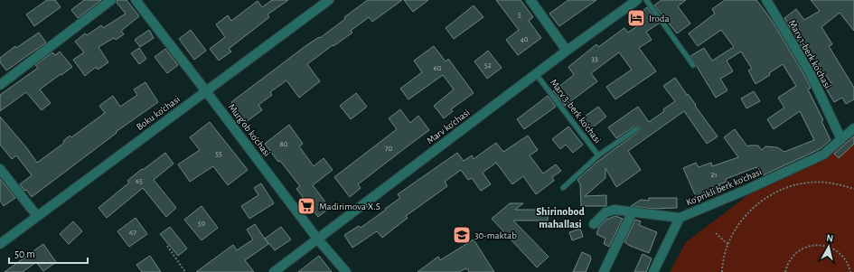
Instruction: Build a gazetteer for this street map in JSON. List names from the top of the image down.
{
  "streets": {
    "street": [
      "Marv 1-berk ko'chasi",
      "Boku ko'chasi",
      "Marv ko'chasi",
      "Murg'ob ko'chasi",
      "Ko'prikli berk ko'chasi"
    ],
    "lane": ["Marv 3-berk ko'chasi"]
  },
  "crossings": [
    ["Marv 1-berk ko'chasi", "Ko'prikli berk ko'chasi"],
    ["Marv 3-berk ko'chasi", "Marv ko'chasi"],
    ["Boku ko'chasi", "Murg'ob ko'chasi"],
    ["Marv ko'chasi", "Murg'ob ko'chasi"]
  ],
  "districts": ["Shirinobod mahallasi"],
  "places": {
    "hotel": ["Iroda"],
    "supermarket": ["Madirimova X.S"],
    "school or university": ["30-maktab"]
  },
  "house_numbers": [
    "5",
    "40",
    "33",
    "52",
    "60",
    "80",
    "70",
    "55",
    "21",
    "65",
    "59",
    "67"
  ],
  "scale_bar": "50 m",
  "north": "top"
}
